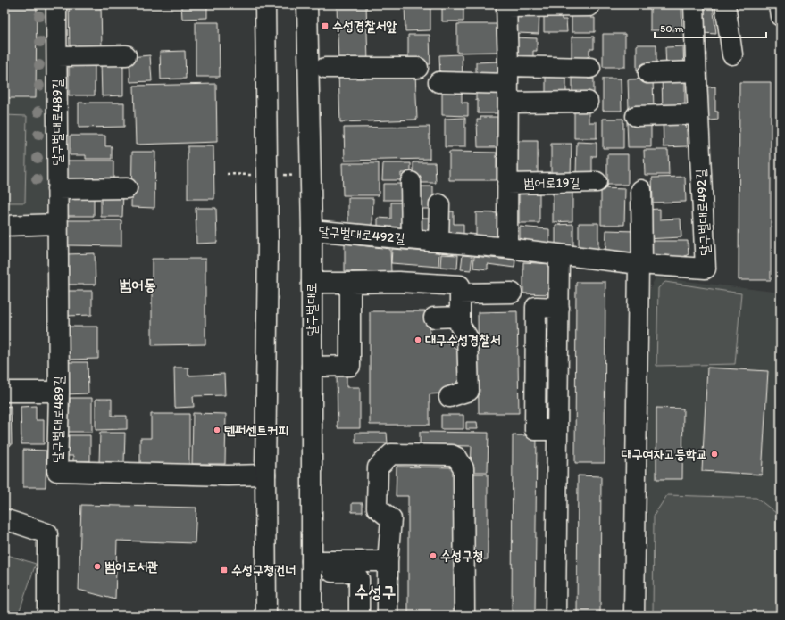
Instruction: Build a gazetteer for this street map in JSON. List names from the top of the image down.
{
  "streets": {
    "street": [
      "달구벌대로489길",
      "범어로19길",
      "달구벌대로492길",
      "달구벌대로"
    ]
  },
  "crossings": [
    ["범어로19길", "달구벌대로492길"],
    ["달구벌대로492길", "달구벌대로"]
  ],
  "districts": ["범어동", "수성구"],
  "places": {
    "transit": ["수성경찰서앞", "수성구청건너"],
    "other": [
      "대구수성경찰서",
      "텐퍼센트커피",
      "대구여자고등학교",
      "수성구청",
      "범어도서관"
    ]
  },
  "scale_bar": "50 m"
}
